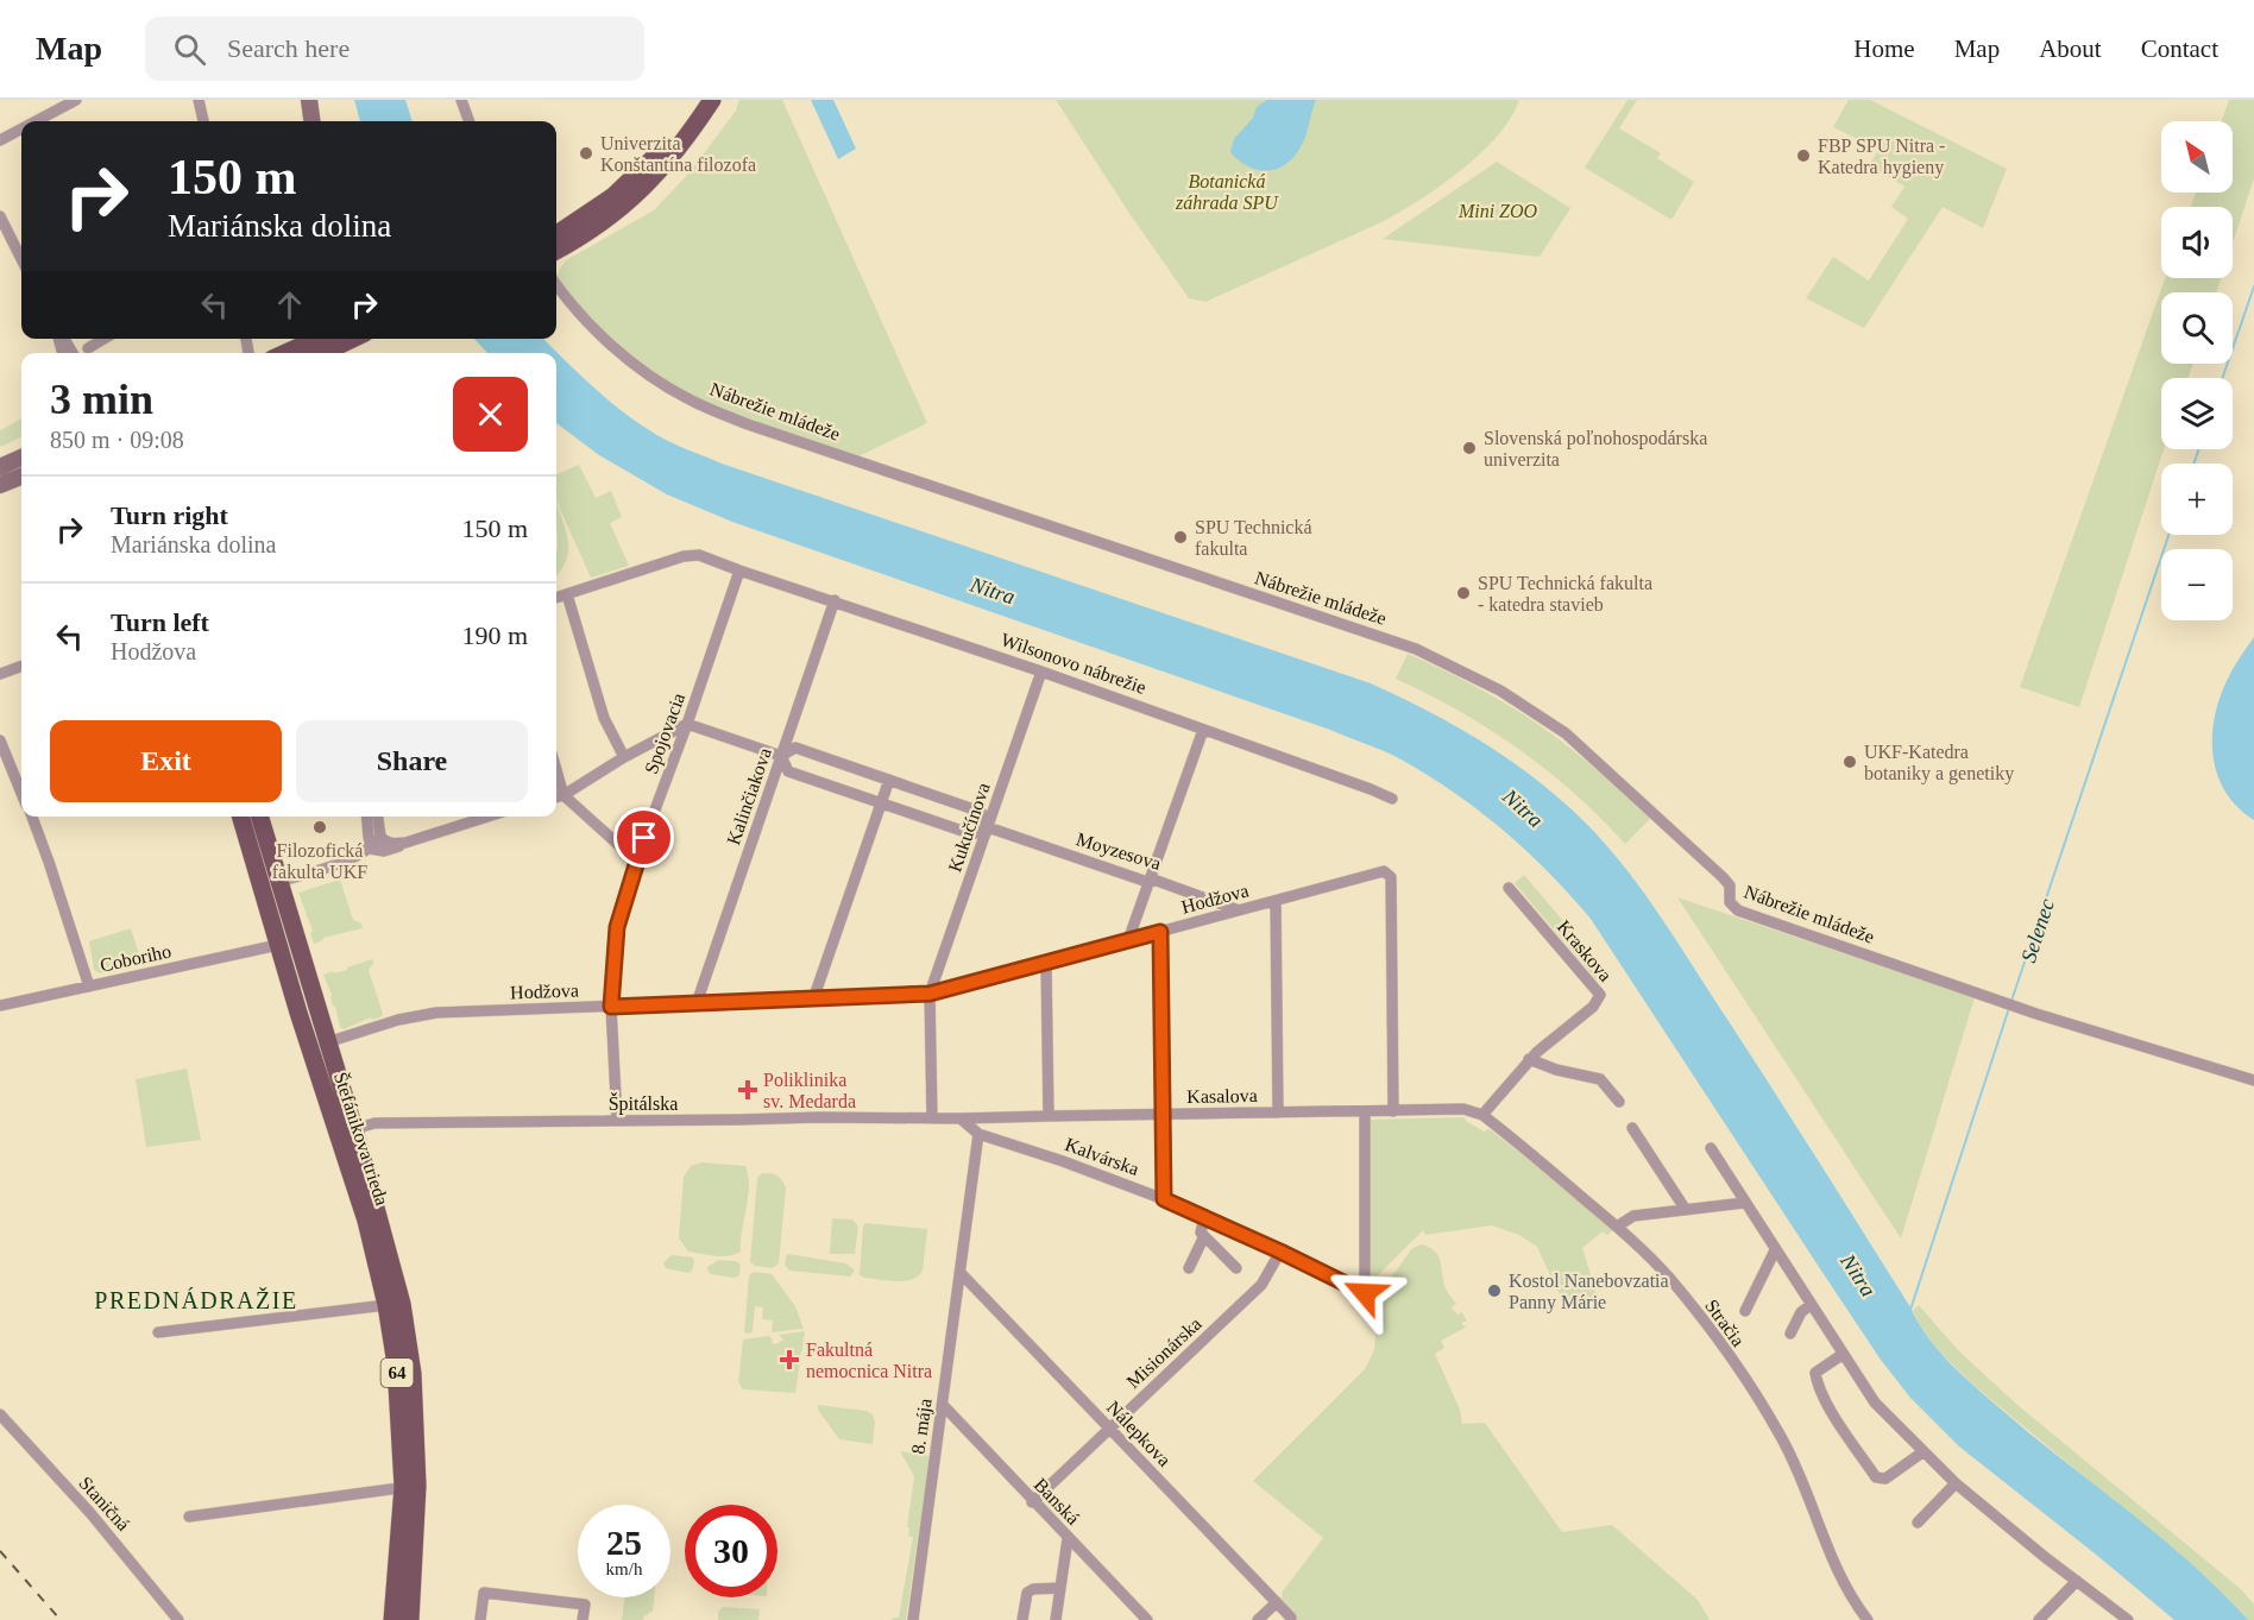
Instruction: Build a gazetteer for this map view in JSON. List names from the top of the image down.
{
  "streets": {
    "main road": ["Štefánikova trieda", "64"],
    "street": [
      "Nábrežie mládeže",
      "Wilsonovo nábrežie",
      "Spojovacia",
      "Kalinčiakova",
      "Kukučínova",
      "Moyzesova",
      "Hodžova",
      "Kraskova",
      "Coboriho",
      "Kasalova",
      "Špitálska",
      "Kalvárska",
      "Stračia",
      "Misionárska",
      "8. mája",
      "Nálepkova",
      "Banská",
      "Staničná"
    ]
  },
  "crossings": [
    ["Wilsonovo nábrežie", "Spojovacia"],
    ["Wilsonovo nábrežie", "Kalinčiakova"],
    ["Wilsonovo nábrežie", "Kukučínova"],
    ["Spojovacia", "Moyzesova"],
    ["Spojovacia", "Hodžova"],
    ["Spojovacia", "Špitálska"],
    ["Kalinčiakova", "Moyzesova"],
    ["Kalinčiakova", "Hodžova"],
    ["Kukučínova", "Moyzesova"],
    ["Kukučínova", "Hodžova"],
    ["Moyzesova", "Hodžova"],
    ["Hodžova", "Kasalova"],
    ["Hodžova", "Štefánikova trieda"],
    ["Kraskova", "Kasalova"],
    ["Kraskova", "Stračia"],
    ["Coboriho", "Štefánikova trieda"],
    ["Kasalova", "Špitálska"],
    ["Kasalova", "Kalvárska"],
    ["Kasalova", "Stračia"],
    ["Špitálska", "Štefánikova trieda"],
    ["Kalvárska", "Misionárska"],
    ["Kalvárska", "8. mája"],
    ["Misionárska", "Nálepkova"],
    ["Misionárska", "Banská"],
    ["8. mája", "Nálepkova"],
    ["8. mája", "Banská"]
  ],
  "districts": ["PREDNÁDRAŽIE"],
  "water": ["Nitra", "Selenec"],
  "parks": ["Botanická záhrada SPU", "Mini ZOO"],
  "places": {
    "other": [
      "Univerzita Konštantína filozofa",
      "FBP SPU Nitra - Katedra hygieny",
      "Slovenská poľnohospodárska univerzita",
      "SPU Technická fakulta",
      "SPU Technická fakulta - katedra stavieb",
      "UKF-Katedra botaniky a genetiky",
      "Filozofická fakulta UKF",
      "Kostol Nanebovzatia Panny Márie"
    ],
    "health": ["Poliklinika sv. Medarda", "Fakultná nemocnica Nitra"]
  },
  "north": "top left",
  "page": {
    "header": "Map",
    "search": "Search here",
    "nav": [
      "Home",
      "Map",
      "About",
      "Contact"
    ],
    "map_buttons": ["+", "−"],
    "turn": ["150 m", "Mariánska dolina"],
    "heading": ["3 min", "850 m · 09:08"],
    "list": [
      {
        "name": "Turn right",
        "note": "Mariánska dolina",
        "value": "150 m"
      },
      {
        "name": "Turn left",
        "note": "Hodžova",
        "value": "190 m"
      }
    ],
    "buttons": ["Exit", "Share"],
    "speed": "25 km/h",
    "limit": "30"
  }
}
